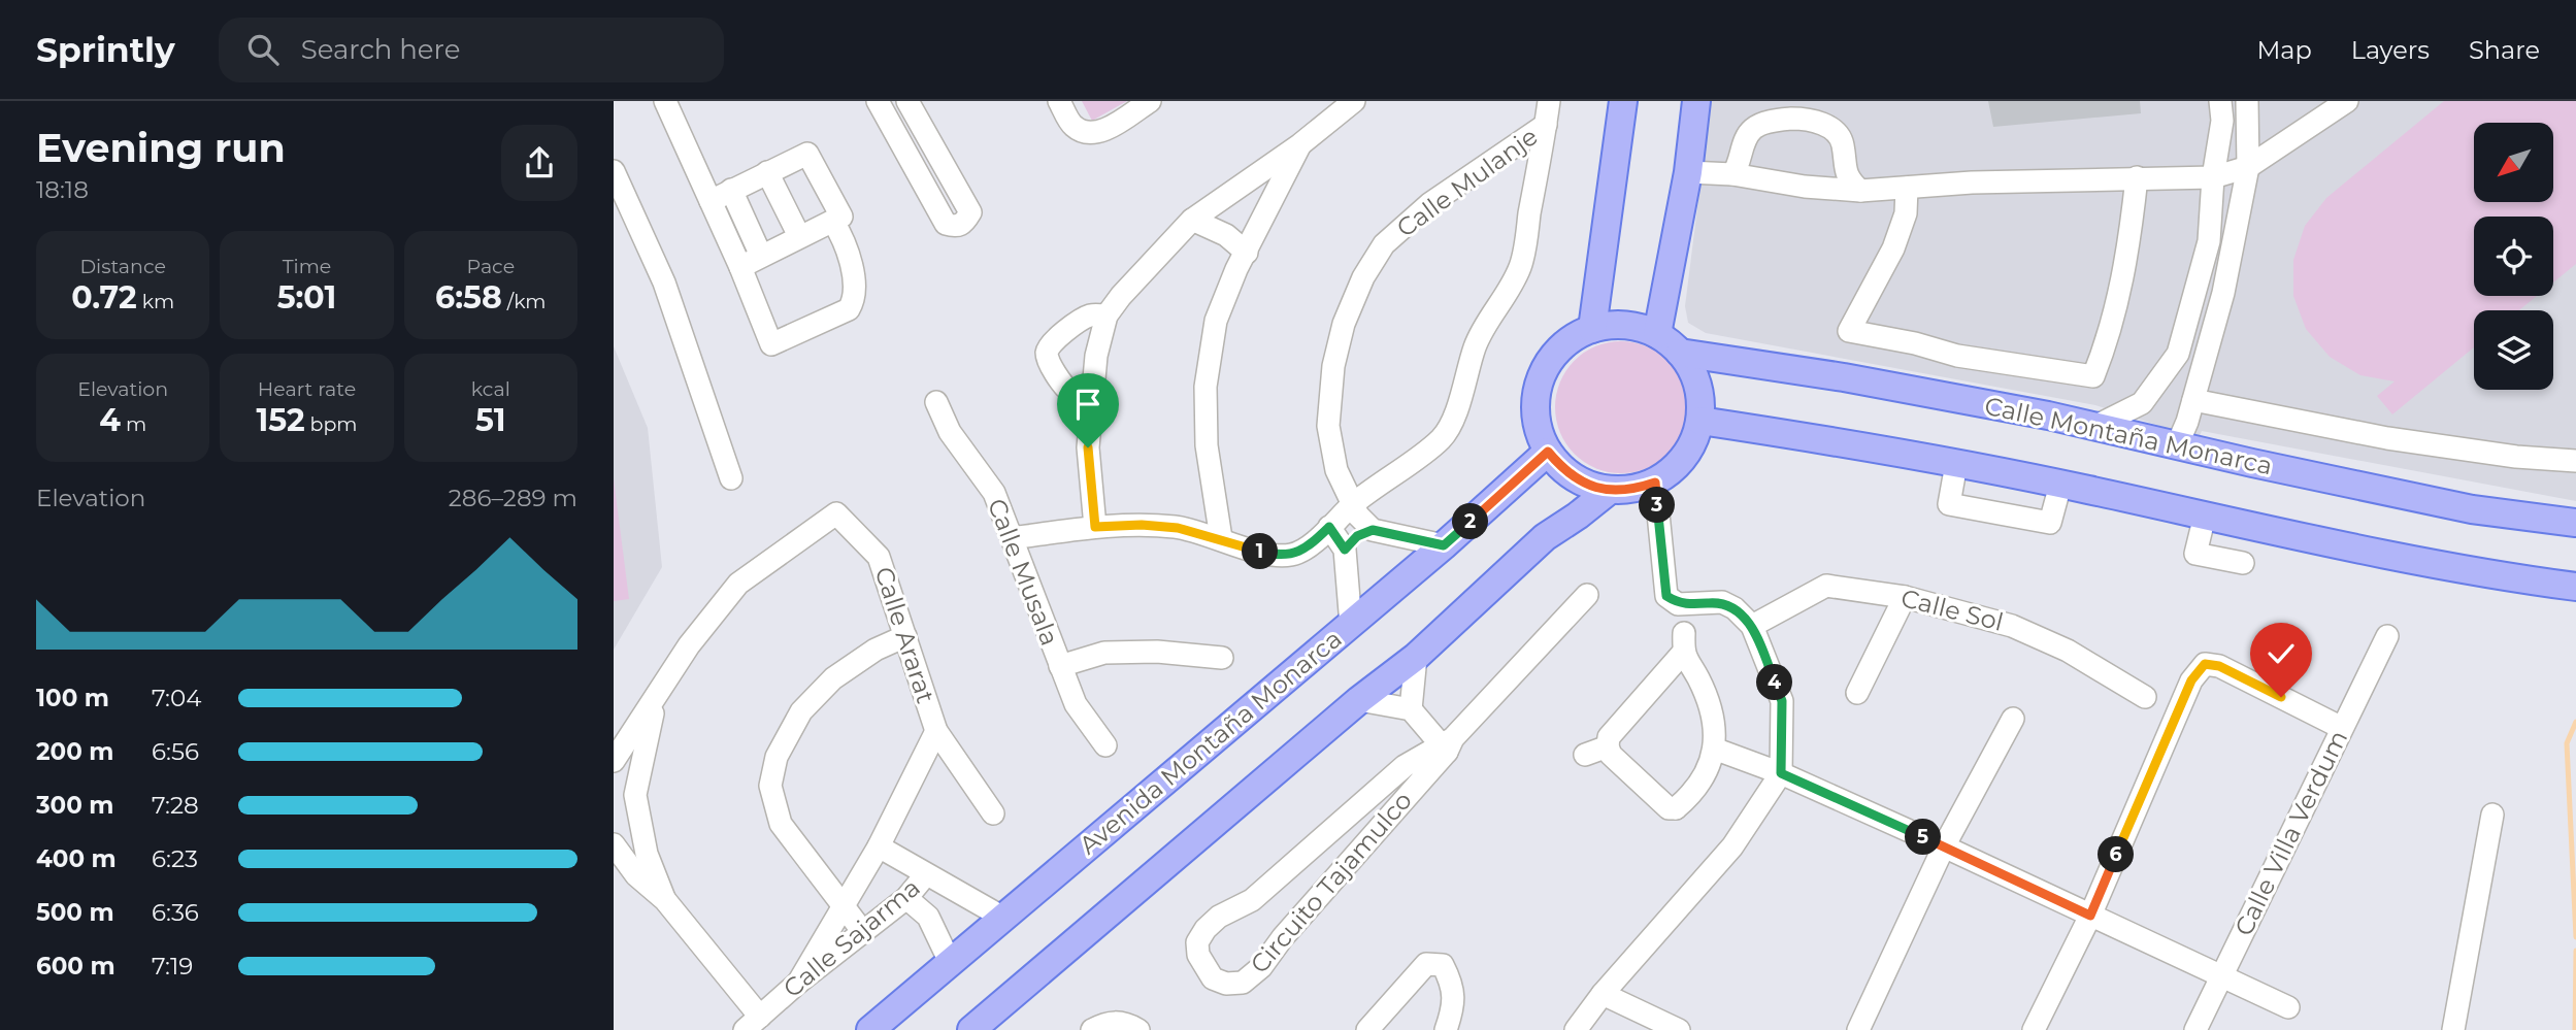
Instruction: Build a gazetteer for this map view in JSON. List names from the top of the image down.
{
  "streets": {
    "main road": ["Calle Montaña Monarca", "Avenida Montaña Monarca"],
    "street": [
      "Calle Mulanje",
      "Calle Musala",
      "Calle Sol",
      "Calle Ararat",
      "Calle Villa Verdum",
      "Circuito Tajamulco",
      "Calle Sajarma"
    ]
  },
  "crossings": [
    ["Calle Montaña Monarca", "Avenida Montaña Monarca"],
    ["Calle Ararat", "Calle Sajarma"]
  ],
  "north": "bottom left",
  "page": {
    "header": "Sprintly",
    "search": "Search here",
    "nav": ["Map", "Layers", "Share"],
    "heading": ["Evening run", "18:18"],
    "stats": [
      ["Distance", "0.72 km"],
      ["Time", "5:01"],
      ["Pace", "6:58 /km"],
      ["Elevation", "4 m"],
      ["Heart rate", "152 bpm"],
      ["kcal", "51"]
    ],
    "chart": ["Elevation", "286–289 m"],
    "pins": [
      "3",
      "2",
      "1",
      "4",
      "5",
      "6"
    ],
    "list": [
      {
        "name": "100 m",
        "note": "7:04"
      },
      {
        "name": "200 m",
        "note": "6:56"
      },
      {
        "name": "300 m",
        "note": "7:28"
      },
      {
        "name": "400 m",
        "note": "6:23"
      },
      {
        "name": "500 m",
        "note": "6:36"
      },
      {
        "name": "600 m",
        "note": "7:19"
      }
    ]
  }
}
